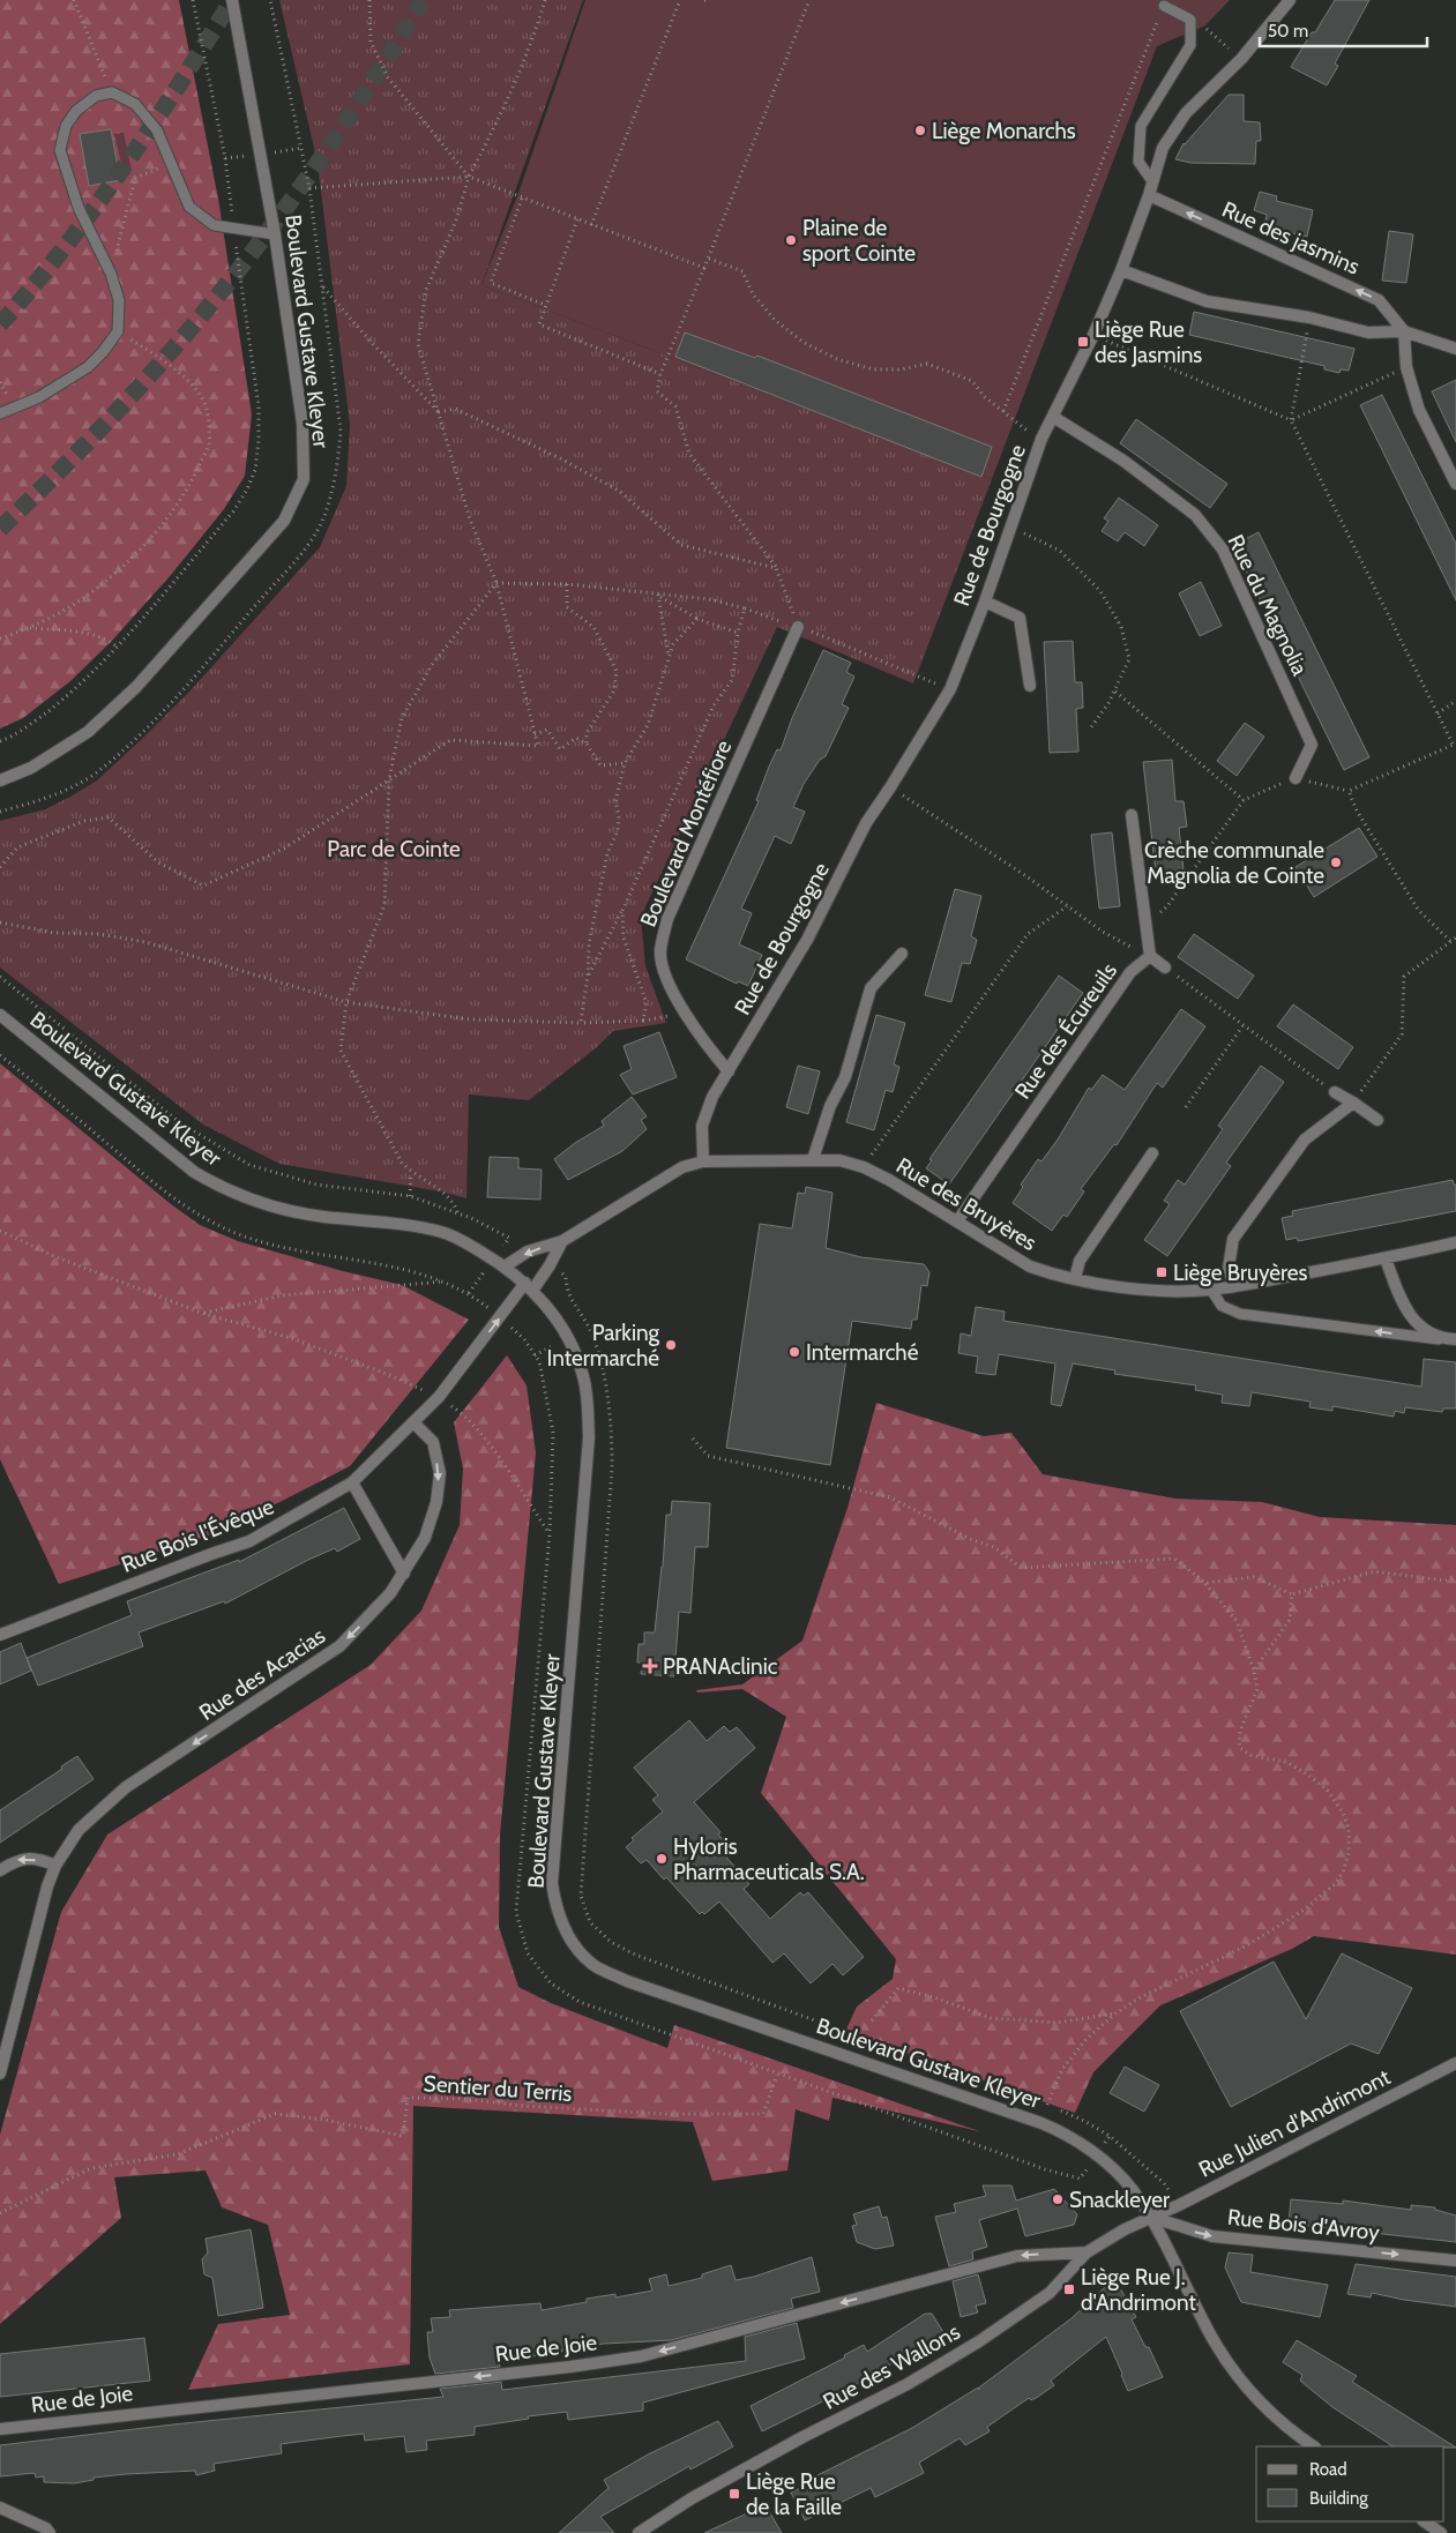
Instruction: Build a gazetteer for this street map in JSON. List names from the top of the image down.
{
  "streets": {
    "street": [
      "Rue des jasmins",
      "Boulevard Gustave Kleyer",
      "Rue de Bourgogne",
      "Rue du Magnolia",
      "Boulevard Montéfiore",
      "Rue des Écureuils",
      "Rue des Bruyères",
      "Rue Bois l'Évêque",
      "Rue des Acacias",
      "Rue Julien d'Andrimont",
      "Rue Bois d'Avroy",
      "Rue de Joie",
      "Rue des Wallons"
    ],
    "path": ["Sentier du Terris"]
  },
  "crossings": [
    ["Rue des jasmins", "Rue de Bourgogne"],
    ["Boulevard Gustave Kleyer", "Rue Bois l'Évêque"],
    ["Boulevard Gustave Kleyer", "Rue Julien d'Andrimont"],
    ["Boulevard Gustave Kleyer", "Rue Bois d'Avroy"],
    ["Boulevard Gustave Kleyer", "Rue des Wallons"],
    ["Rue de Bourgogne", "Rue du Magnolia"],
    ["Rue de Bourgogne", "Boulevard Montéfiore"],
    ["Rue des Écureuils", "Rue des Bruyères"],
    ["Rue Bois l'Évêque", "Rue des Acacias"],
    ["Rue Julien d'Andrimont", "Rue Bois d'Avroy"],
    ["Rue Julien d'Andrimont", "Rue des Wallons"],
    ["Rue Bois d'Avroy", "Rue des Wallons"],
    ["Rue de Joie", "Rue des Wallons"]
  ],
  "one_way": ["Rue des Acacias", "Rue Bois d'Avroy", "Rue de Joie"],
  "parks": ["Parc de Cointe"],
  "places": {
    "other": [
      "Liège Monarchs",
      "Plaine de sport Cointe",
      "Crèche communale Magnolia de Cointe",
      "Parking Intermarché",
      "Intermarché",
      "Hyloris Pharmaceuticals S.A.",
      "Snackleyer"
    ],
    "transit": [
      "Liège Rue des Jasmins",
      "Liège Bruyères",
      "Liège Rue J. d'Andrimont",
      "Liège Rue de la Faille"
    ],
    "health": ["PRANAclinic"]
  },
  "legend": ["Road", "Building"],
  "scale_bar": "50 m"
}
